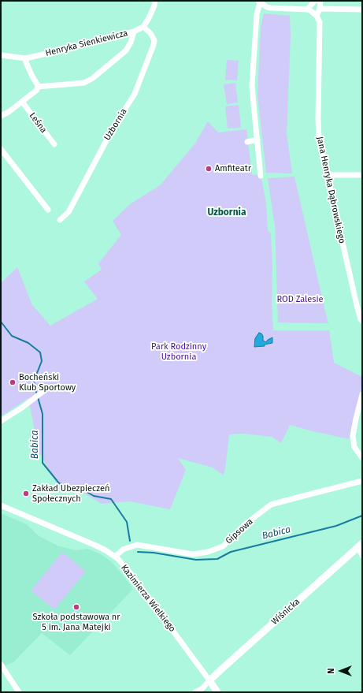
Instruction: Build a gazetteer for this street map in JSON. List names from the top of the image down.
{
  "streets": {
    "main road": ["Wiśnicka"],
    "street": [
      "Henryka Sienkiewicza",
      "Leśna",
      "Uzbornia",
      "Jana Henryka Dąbrowskiego",
      "Gipsowa",
      "Kazimierza Wielkiego"
    ]
  },
  "crossings": [
    ["Henryka Sienkiewicza", "Uzbornia"],
    ["Gipsowa", "Kazimierza Wielkiego"],
    ["Kazimierza Wielkiego", "Wiśnicka"]
  ],
  "districts": ["Uzbornia"],
  "water": ["Babica"],
  "parks": ["ROD Zalesie", "Park Rodzinny Uzbornia"],
  "places": [
    "Amfiteatr",
    "Bocheński Klub Sportowy",
    "Zakład Ubezpieczeń Społecznych",
    "Szkoła podstawowa nr 5 im. Jana Matejki"
  ],
  "north": "left"
}
